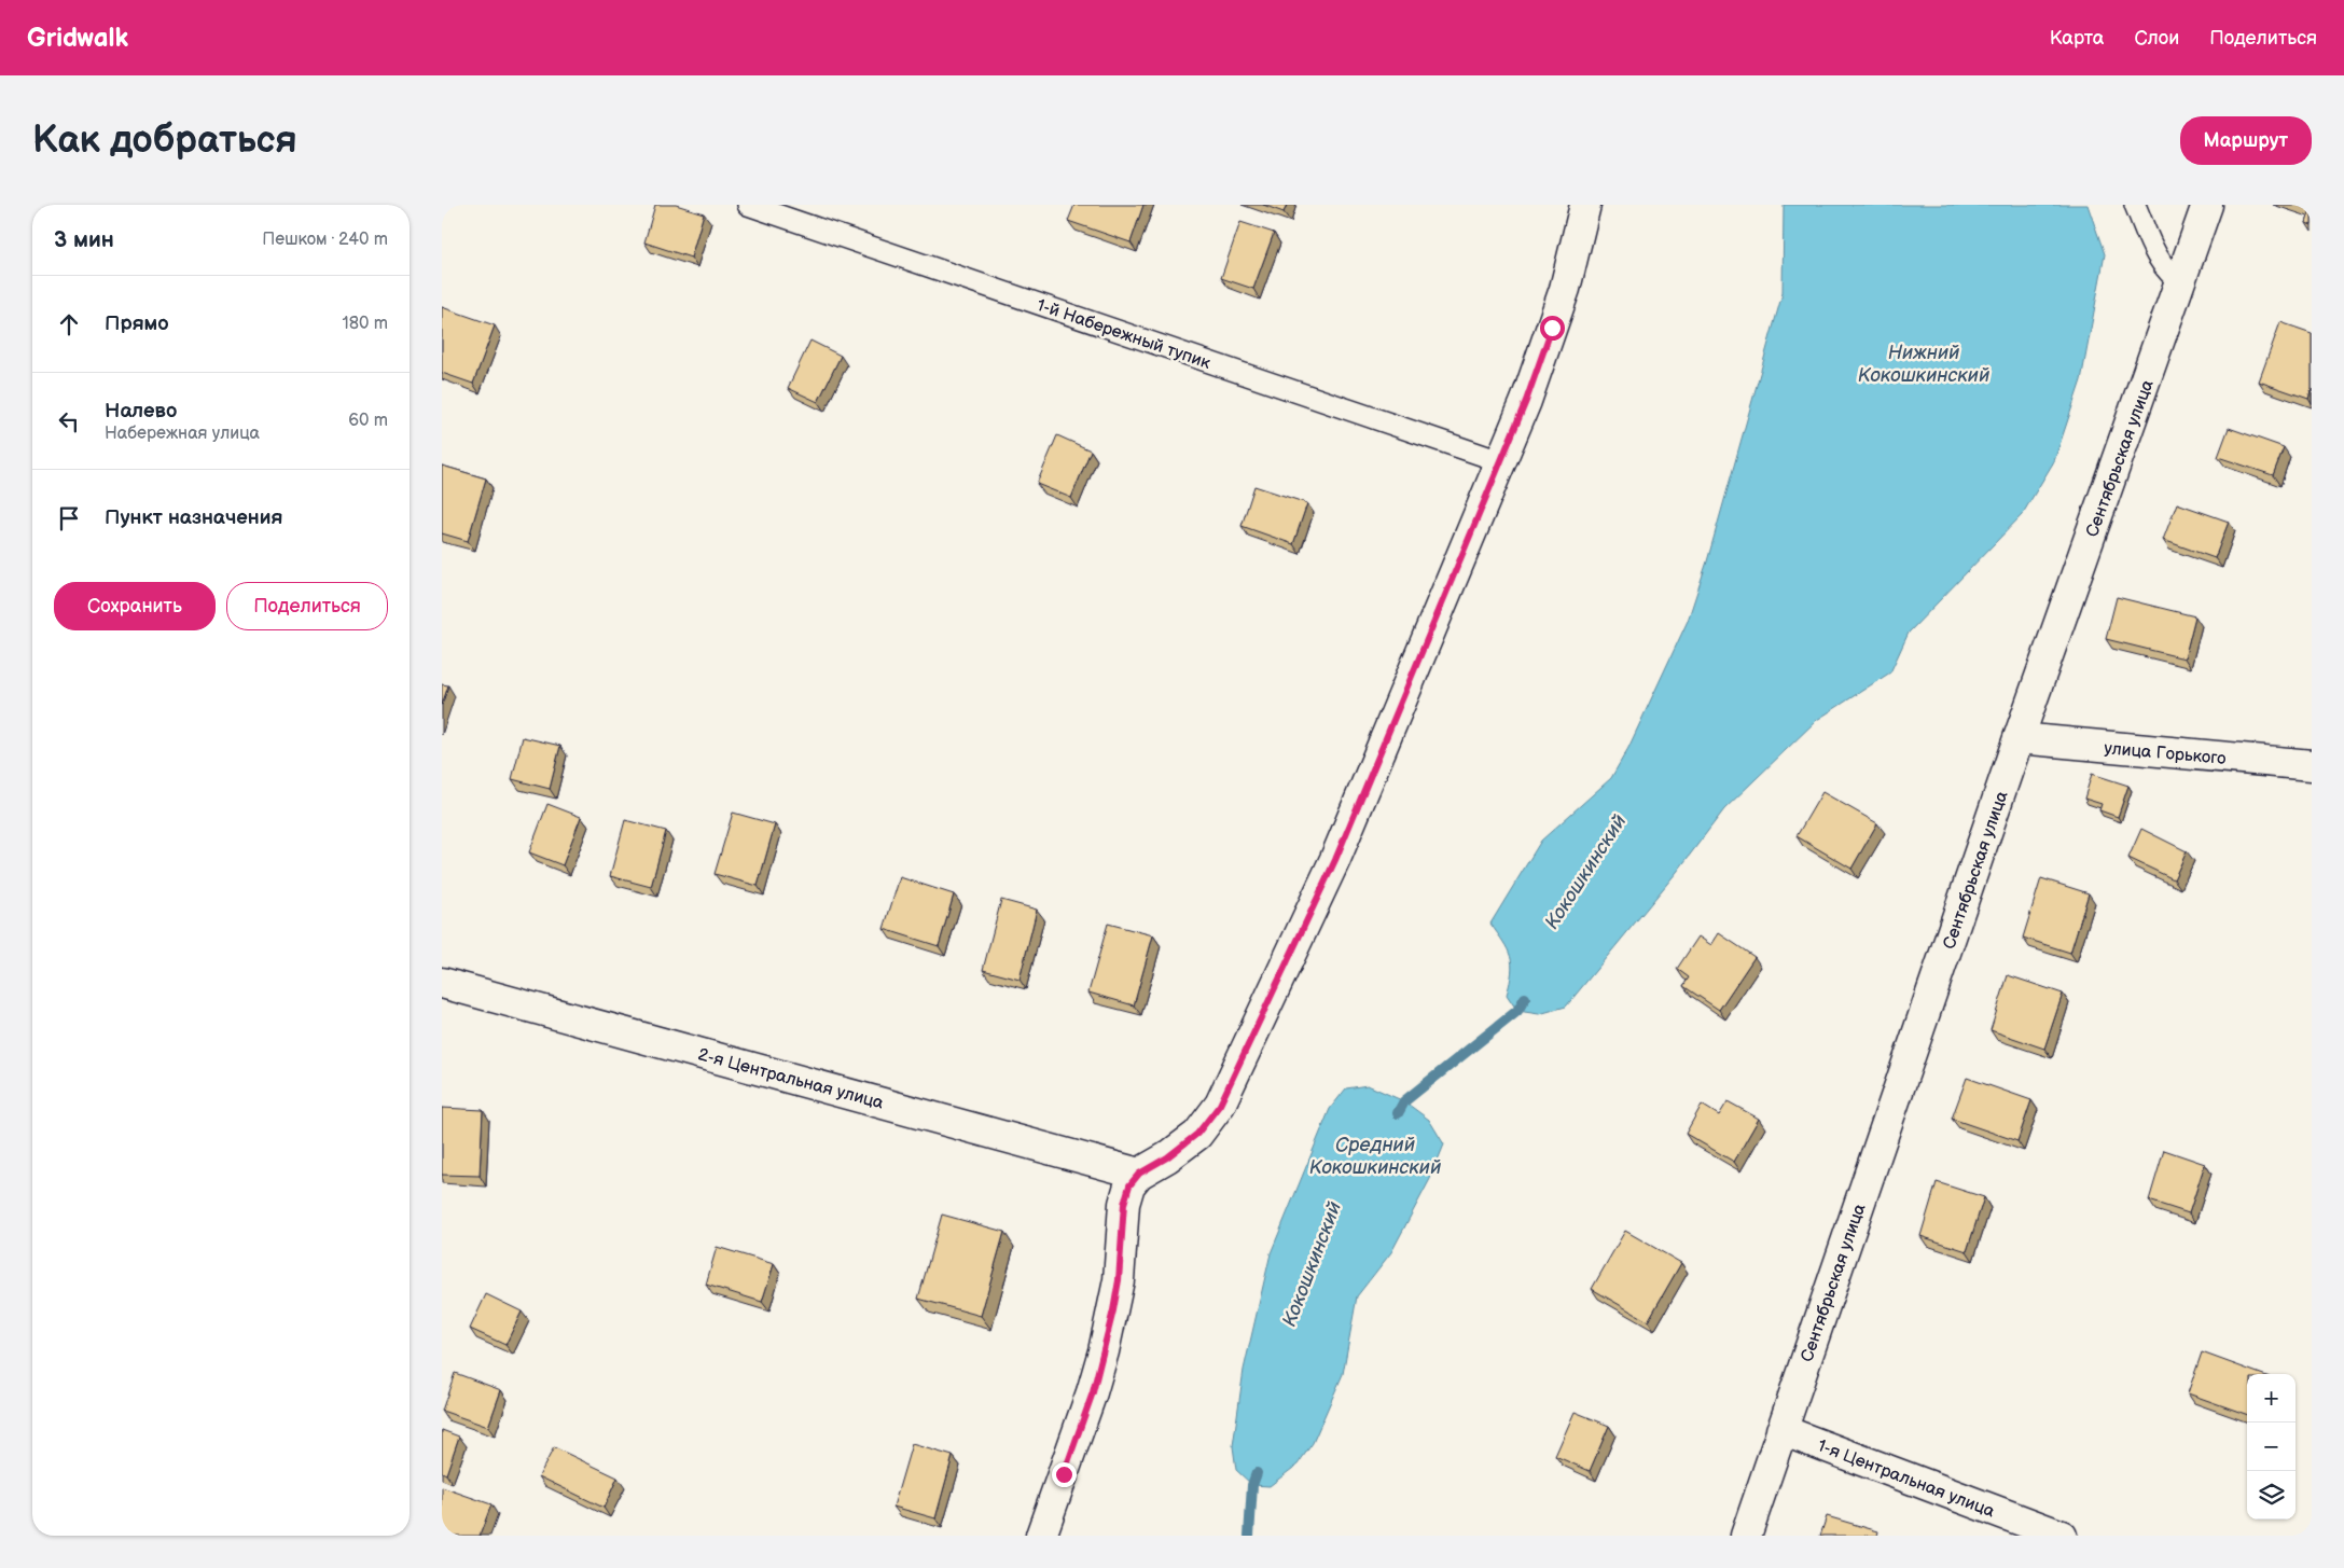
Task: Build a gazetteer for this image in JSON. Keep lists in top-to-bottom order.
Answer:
{
  "streets": {
    "street": [
      "Сентябрьская улица",
      "улица Горького",
      "2-я Центральная улица",
      "1-я Центральная улица"
    ],
    "lane": ["1-й Набережный тупик"]
  },
  "crossings": [
    ["Сентябрьская улица", "улица Горького"],
    ["Сентябрьская улица", "1-я Центральная улица"]
  ],
  "water": ["Нижний Кокошкинский", "Кокошкинский", "Средний Кокошкинский"],
  "page": {
    "header": "Gridwalk",
    "nav": ["Карта", "Слои", "Поделиться"],
    "buttons": [
      "Маршрут",
      ["Сохранить", "Поделиться"]
    ],
    "title": "Как добраться",
    "heading": ["3 мин", "Пешком · 240 m"],
    "list": [
      ["Прямо", "180 m"],
      ["Налево", "Набережная улица", "60 m"],
      "Пункт назначения"
    ],
    "map_buttons": ["+", "−"]
  }
}
